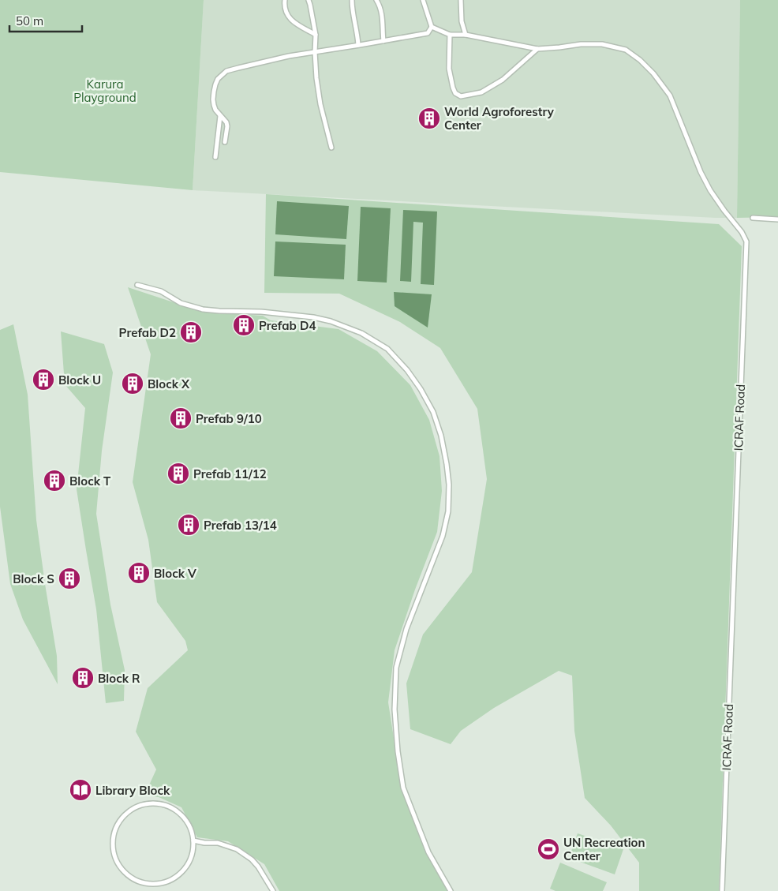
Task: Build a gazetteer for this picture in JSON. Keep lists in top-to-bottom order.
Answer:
{
  "streets": {
    "lane": ["ICRAF Road"]
  },
  "parks": ["Karura Playground"],
  "places": {
    "building": [
      "World Agroforestry Center",
      "Prefab D4",
      "Prefab D2",
      "Block U",
      "Block X",
      "Prefab 9/10",
      "Prefab 11/12",
      "Block T",
      "Prefab 13/14",
      "Block V",
      "Block S",
      "Block R"
    ],
    "library": ["Library Block"],
    "sports": ["UN Recreation Center"]
  },
  "scale_bar": "50 m"
}
